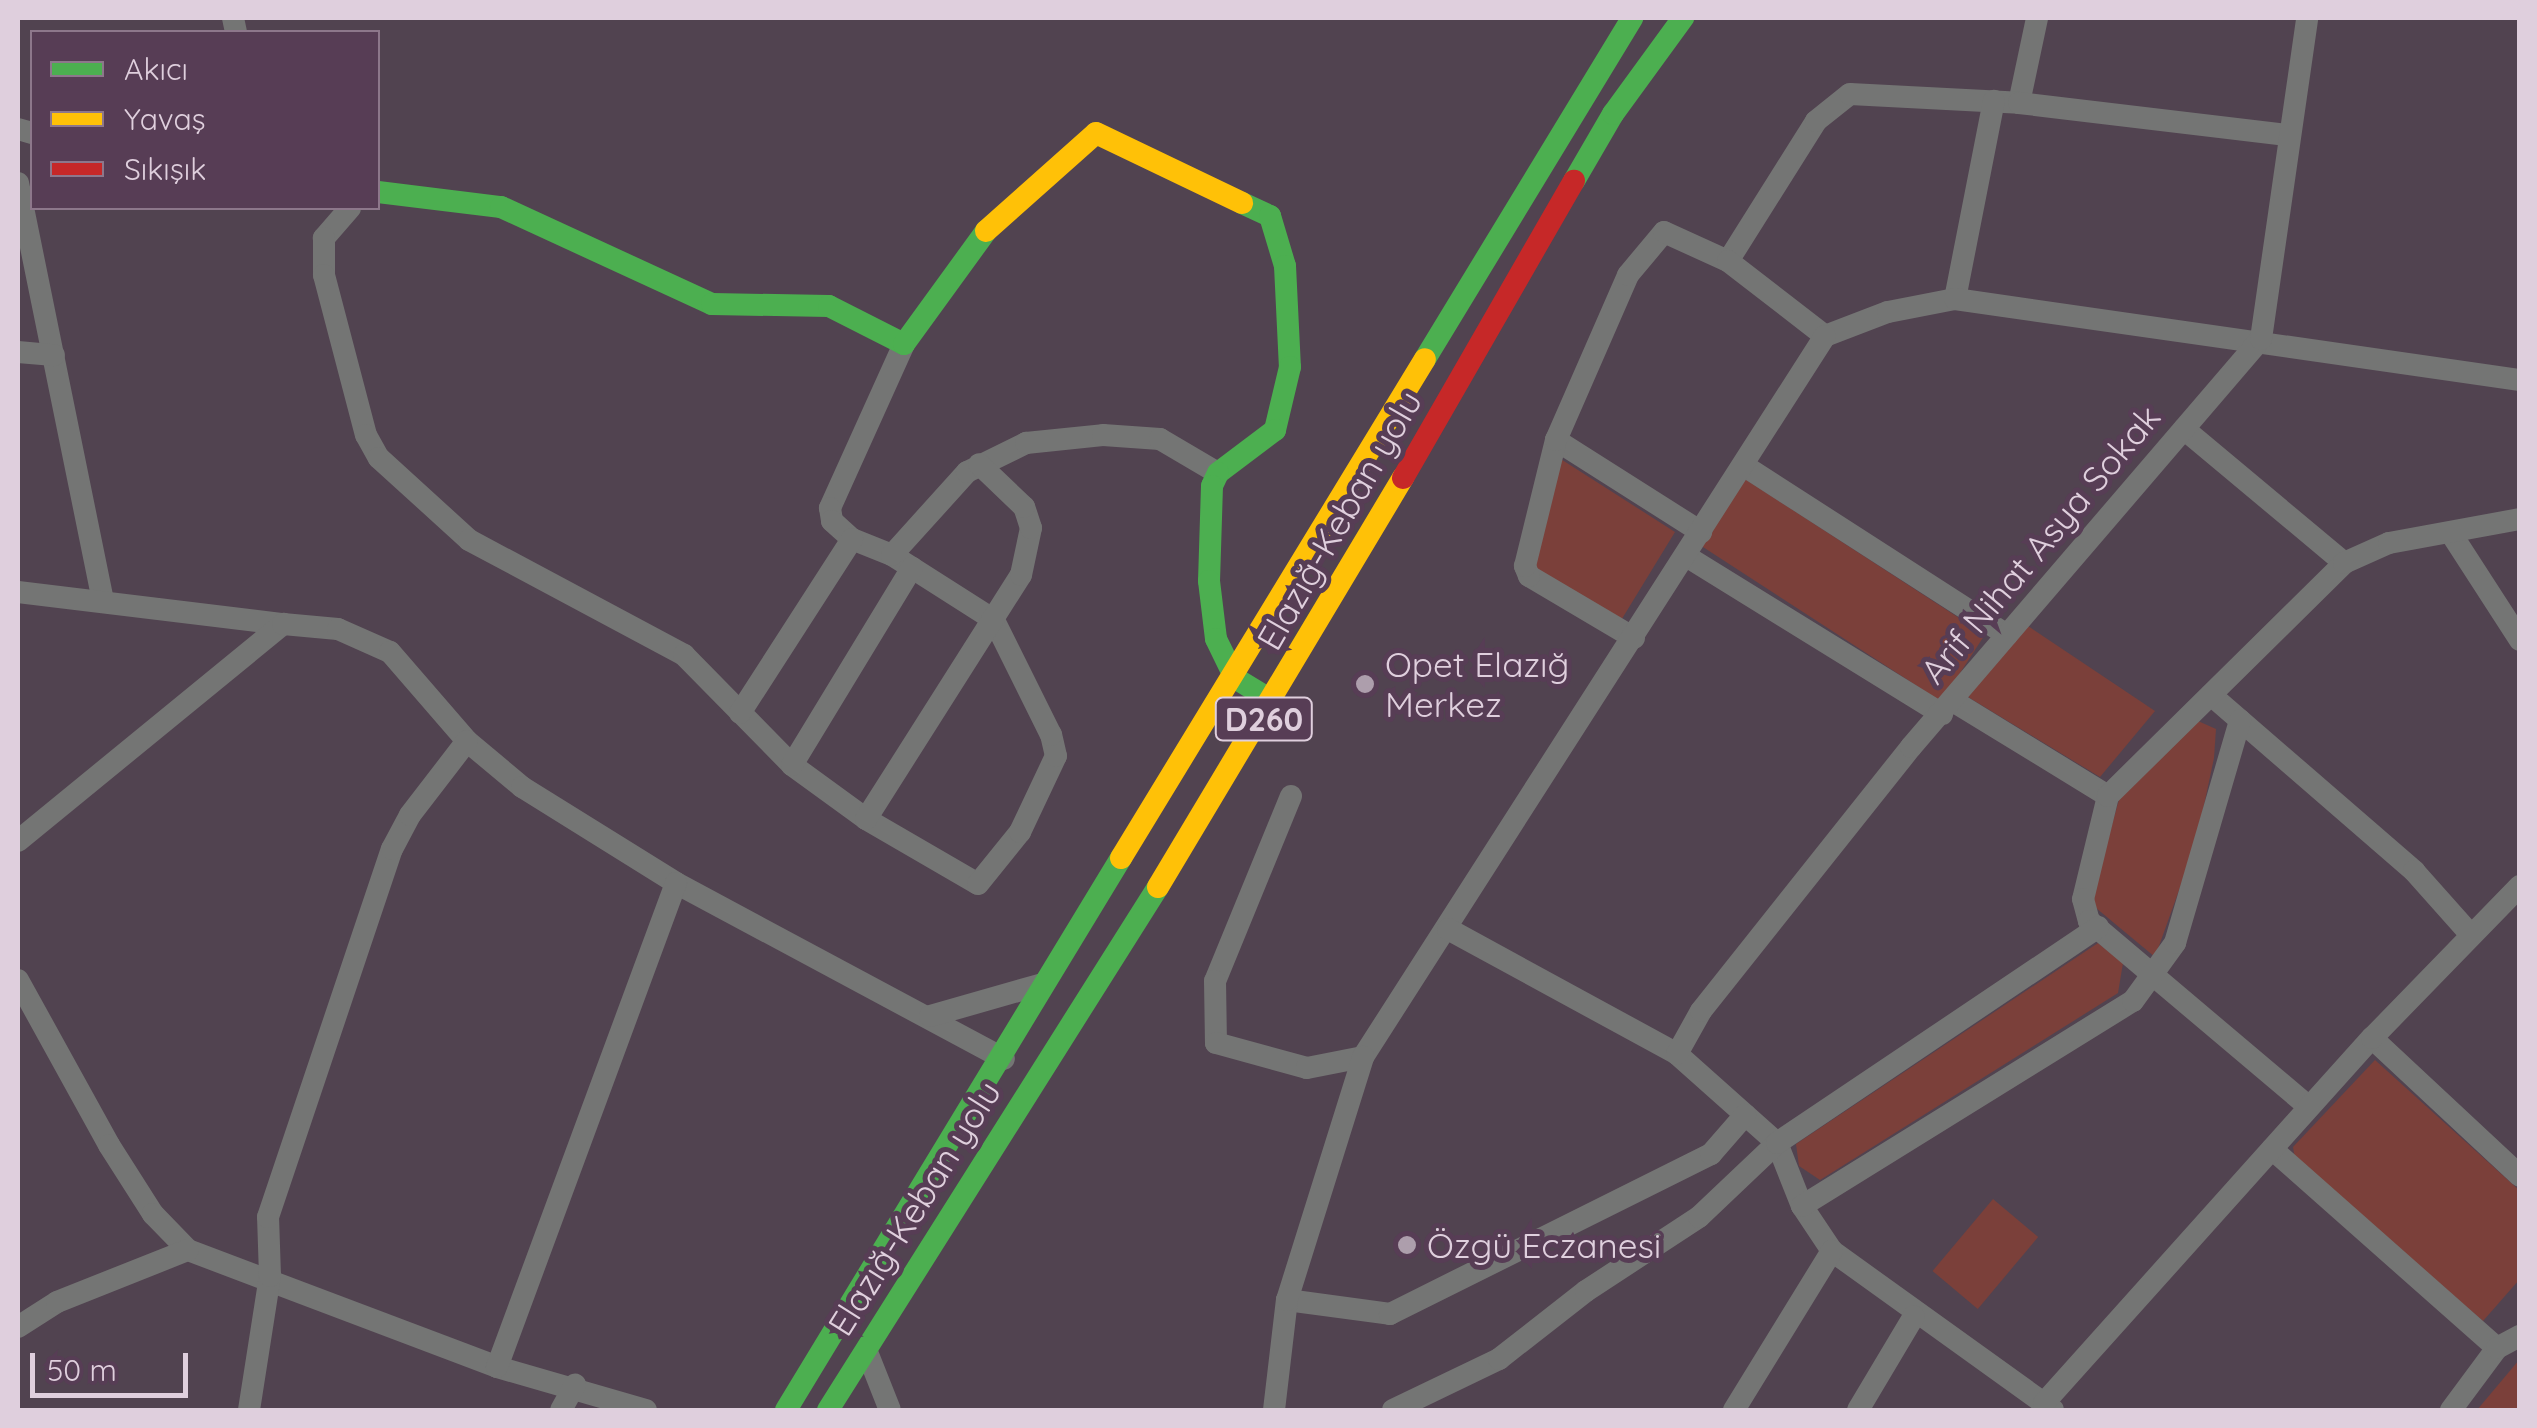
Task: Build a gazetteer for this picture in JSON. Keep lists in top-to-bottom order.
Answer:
{
  "streets": {
    "main road": ["Elazığ-Keban yolu", "D260"],
    "street": ["Arif Nihat Asya Sokak"]
  },
  "places": ["Opet Elazığ Merkez", "Özgü Eczanesi"],
  "legend": ["Akıcı", "Yavaş", "Sıkışık"],
  "scale_bar": "50 m"
}
